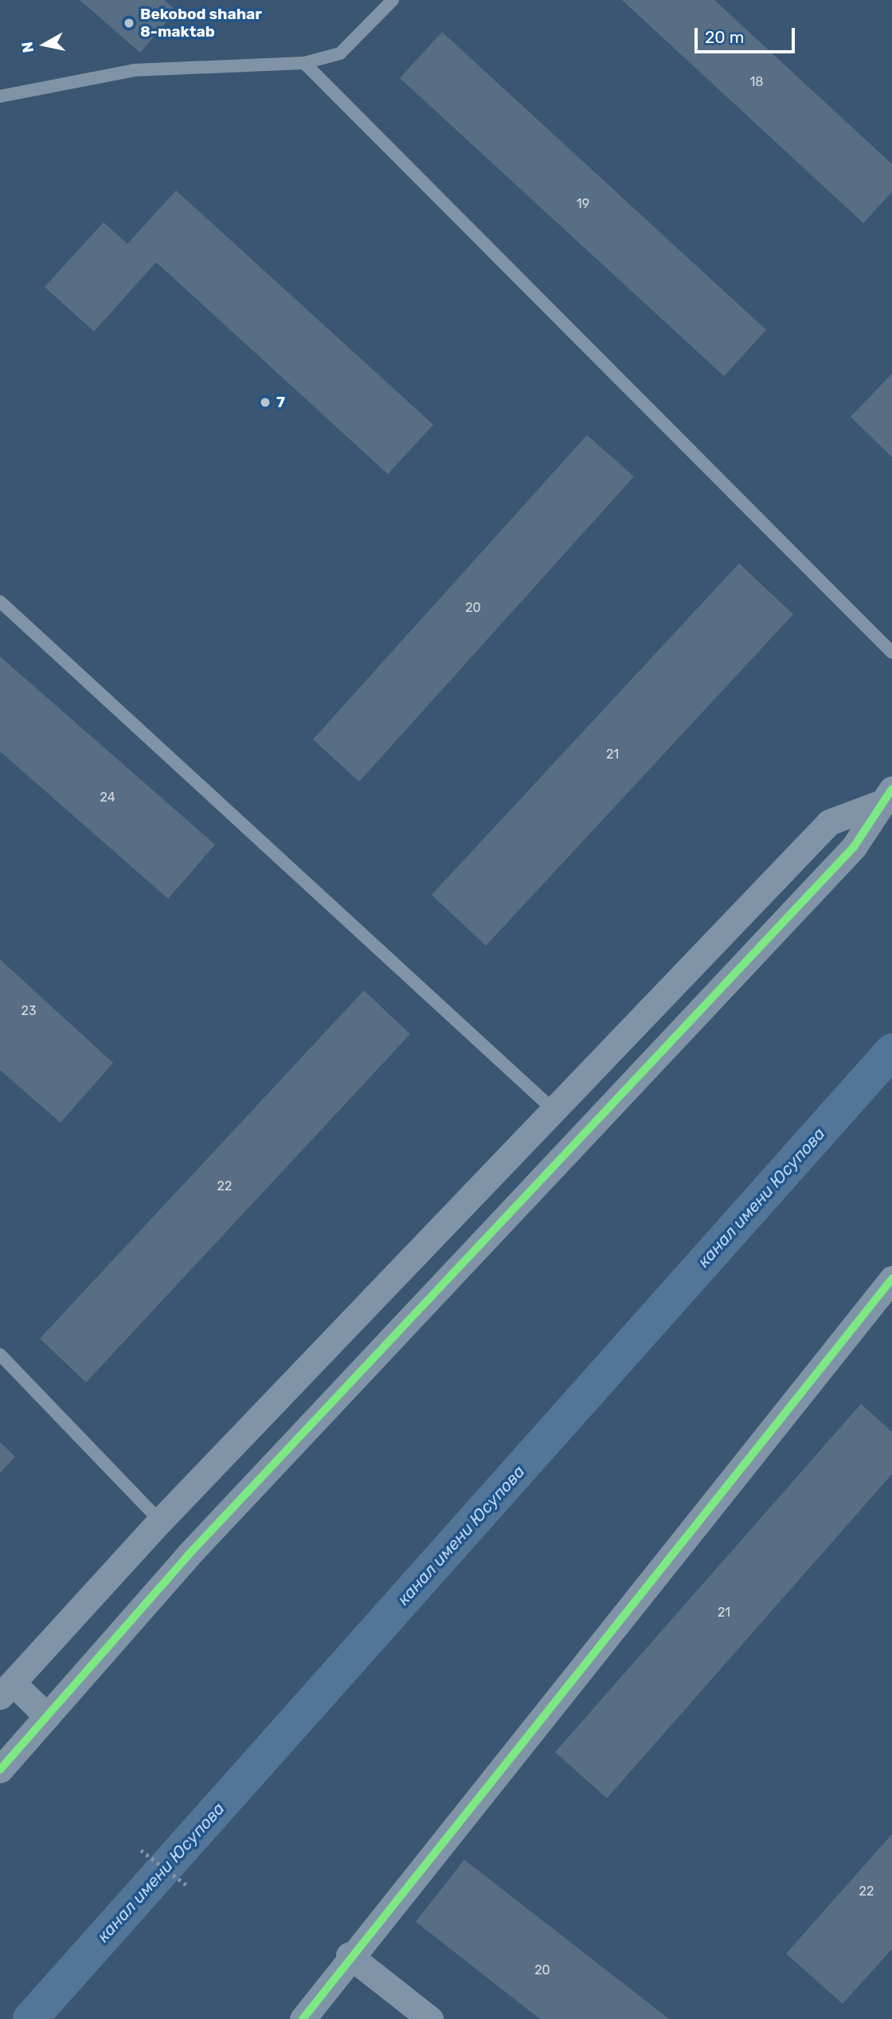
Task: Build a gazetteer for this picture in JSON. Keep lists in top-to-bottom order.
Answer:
{
  "water": ["канал имени Юсупова"],
  "places": ["Bekobod shahar 8-maktab", "7"],
  "house_numbers": [
    "18",
    "19",
    "20",
    "21",
    "24",
    "23",
    "22",
    "21",
    "22",
    "20"
  ],
  "scale_bar": "20 m",
  "north": "left"
}
